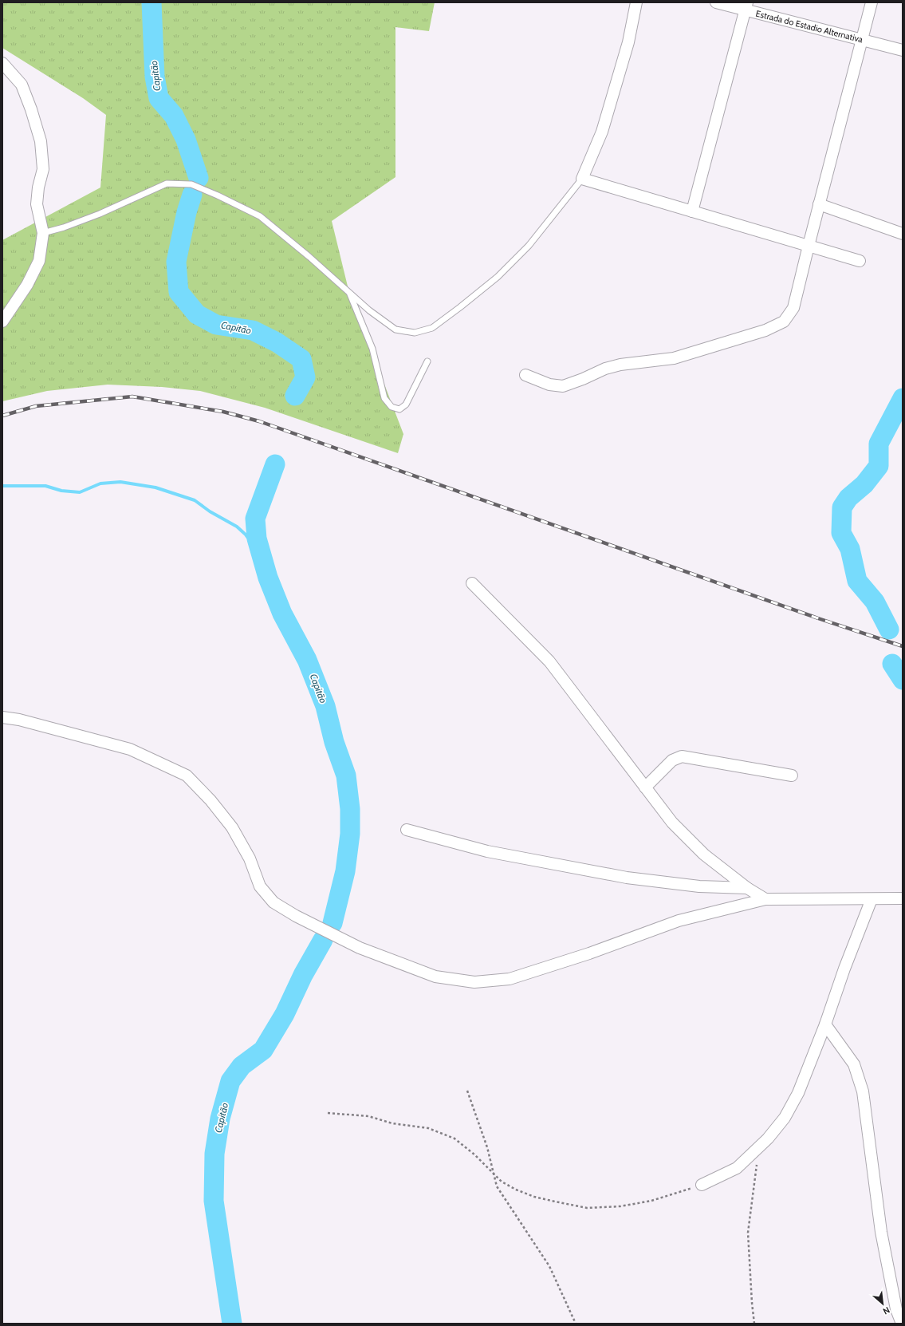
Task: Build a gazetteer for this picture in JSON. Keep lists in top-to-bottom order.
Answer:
{
  "streets": {
    "street": ["Estrada do Estadio Alternativa"]
  },
  "water": ["Capitão"],
  "north": "bottom right"
}
